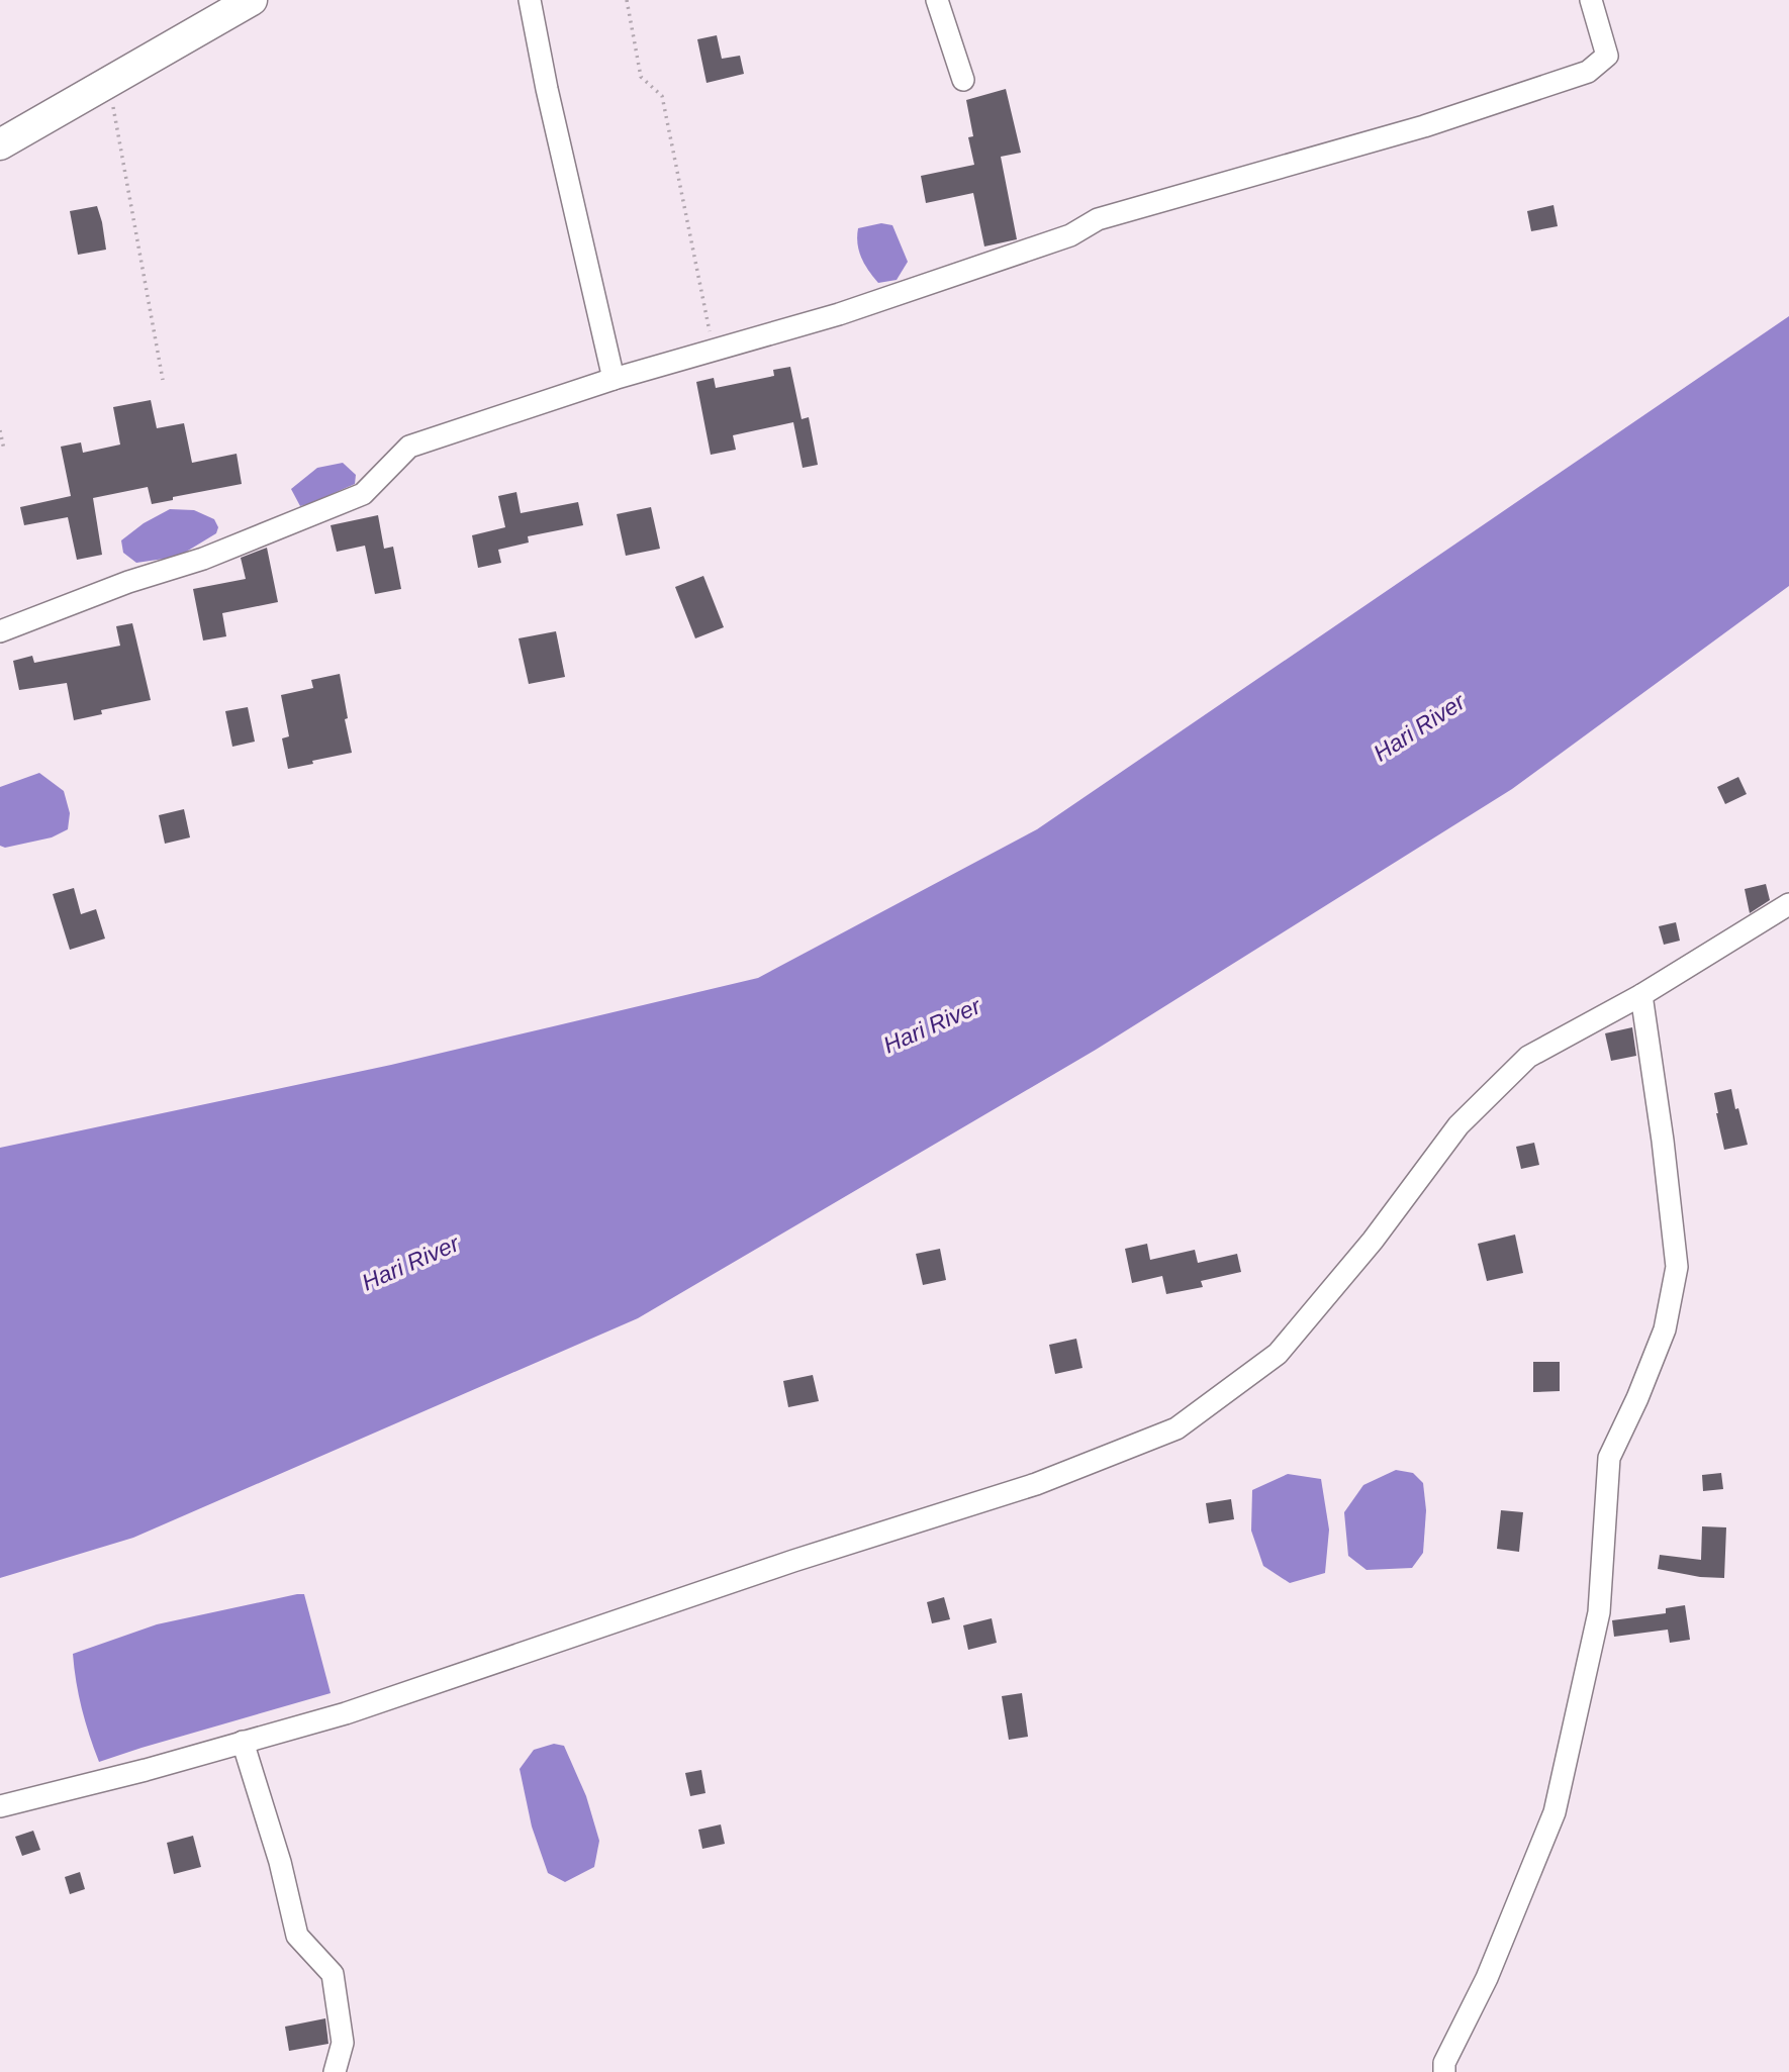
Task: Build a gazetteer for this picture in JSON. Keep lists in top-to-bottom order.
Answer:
{
  "water": ["Hari River"]
}
